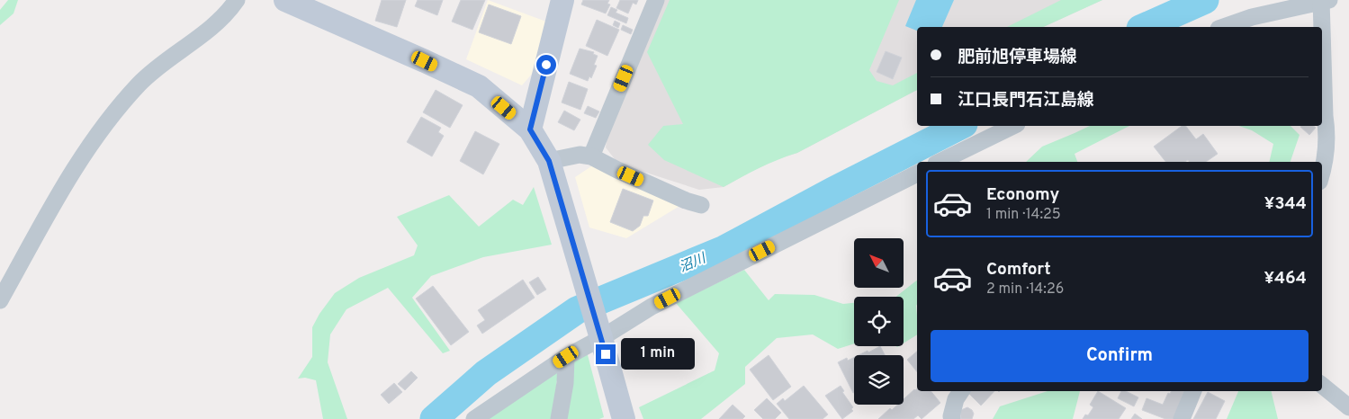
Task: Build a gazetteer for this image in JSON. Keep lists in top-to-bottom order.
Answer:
{
  "water": ["沼川"],
  "north": "top left",
  "page": {
    "banner": ["肥前旭停車場線", "江口長門石江島線"],
    "list": [
      {
        "name": "Economy",
        "note": "1 min · 14:25",
        "value": "¥344"
      },
      {
        "name": "Comfort",
        "note": "2 min · 14:26",
        "value": "¥464"
      }
    ],
    "buttons": "Confirm",
    "bubble": "1 min"
  }
}
